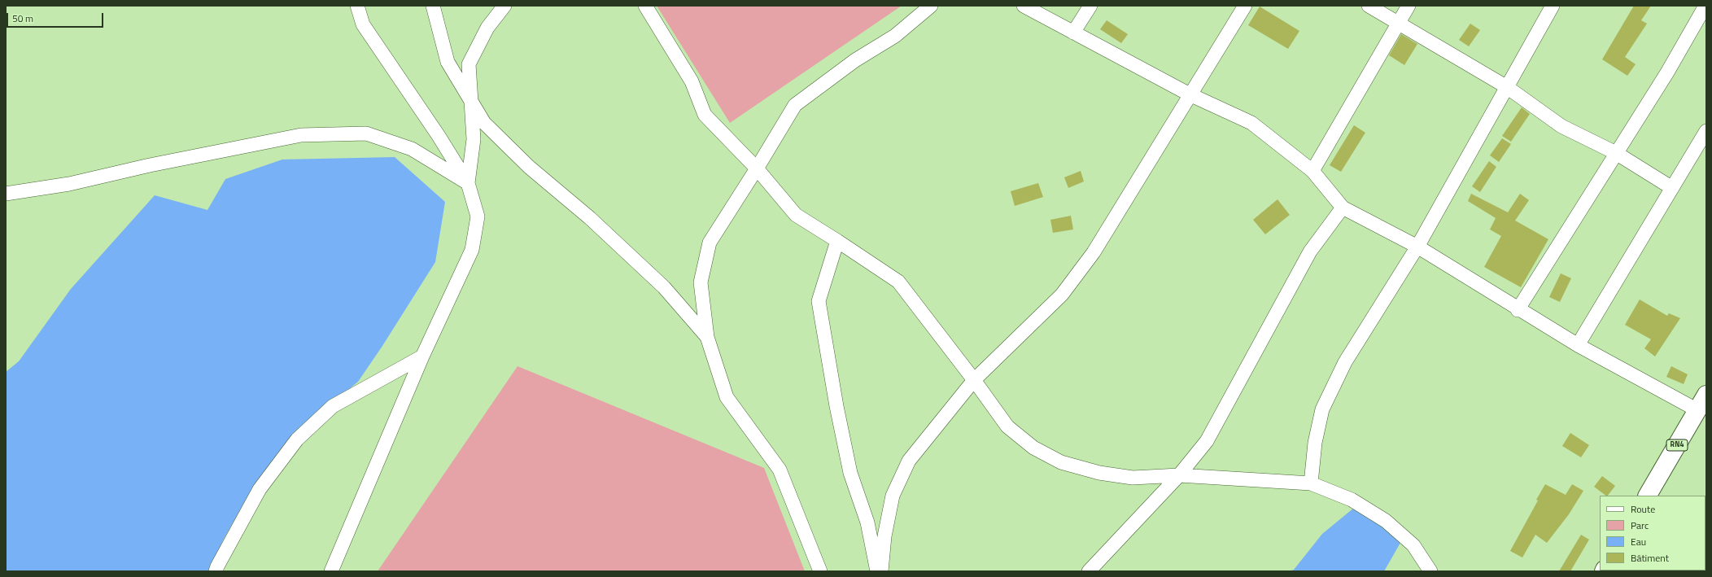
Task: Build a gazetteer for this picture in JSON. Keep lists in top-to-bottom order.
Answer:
{
  "streets": {
    "main road": ["RN4"]
  },
  "legend": [
    "Route",
    "Parc",
    "Eau",
    "Bâtiment"
  ],
  "scale_bar": "50 m"
}
